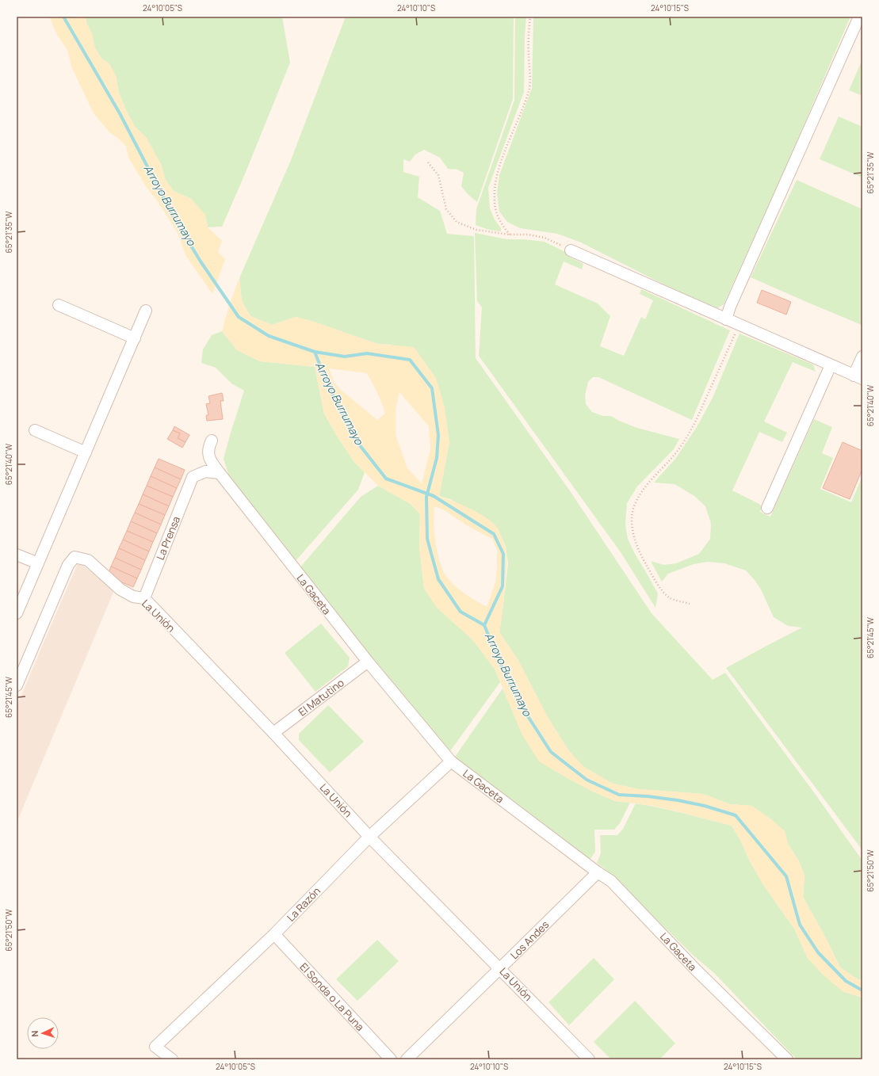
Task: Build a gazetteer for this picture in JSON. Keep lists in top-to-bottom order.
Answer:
{
  "streets": {
    "street": [
      "La Prensa",
      "La Gaceta",
      "La Unión",
      "El Matutino",
      "La Razón",
      "Los Andes",
      "El Sonda o La Puna"
    ]
  },
  "crossings": [
    ["La Prensa", "La Gaceta"],
    ["La Prensa", "La Unión"],
    ["La Gaceta", "El Matutino"],
    ["La Gaceta", "La Razón"],
    ["La Gaceta", "Los Andes"],
    ["La Unión", "El Matutino"],
    ["La Unión", "La Razón"],
    ["La Unión", "Los Andes"],
    ["La Razón", "El Sonda o La Puna"]
  ],
  "water": ["Arroyo Burrumayo"],
  "north": "left",
  "coordinates": [
    "24°10'05\"S",
    "24°10'10\"S",
    "24°10'15\"S",
    "65°21'35\"W",
    "65°21'40\"W",
    "65°21'45\"W",
    "65°21'50\"W"
  ]
}
